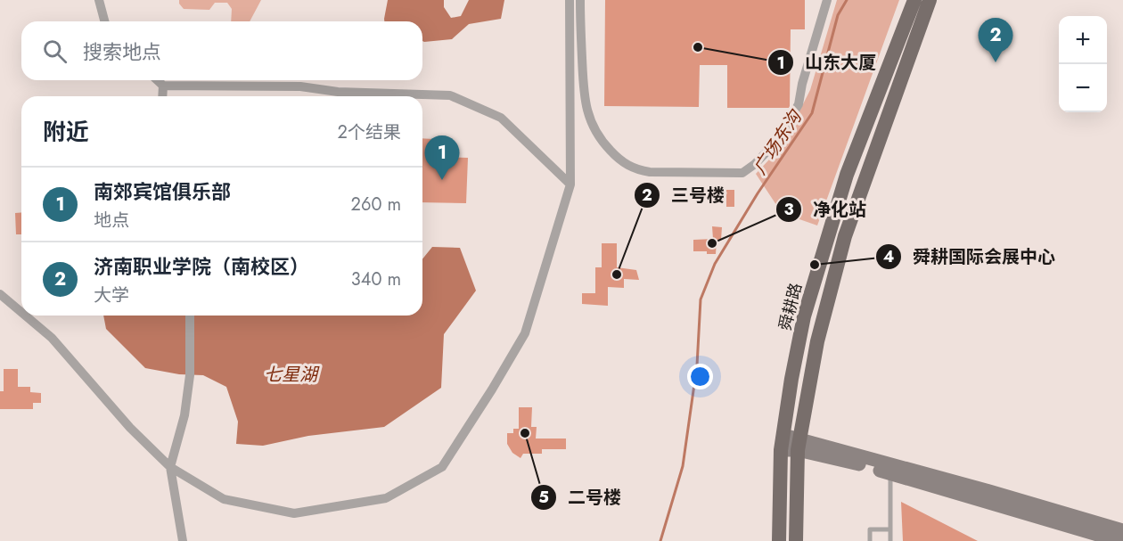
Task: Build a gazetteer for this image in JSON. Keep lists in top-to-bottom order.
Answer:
{
  "streets": {
    "main road": ["舜耕路"]
  },
  "water": ["广场东沟", "七星湖"],
  "places": [
    "山东大厦",
    "净化站",
    "舜耕国际会展中心",
    "三号楼",
    "二号楼"
  ],
  "page": {
    "map_buttons": ["+", "−"],
    "pins": ["2", "1"],
    "search": "搜索地点",
    "heading": ["附近", "2个结果"],
    "list": [
      {
        "mark": "1",
        "name": "南郊宾馆俱乐部",
        "note": "地点",
        "value": "260 m"
      },
      {
        "mark": "2",
        "name": "济南职业学院（南校区）",
        "note": "大学",
        "value": "340 m"
      }
    ]
  }
}
